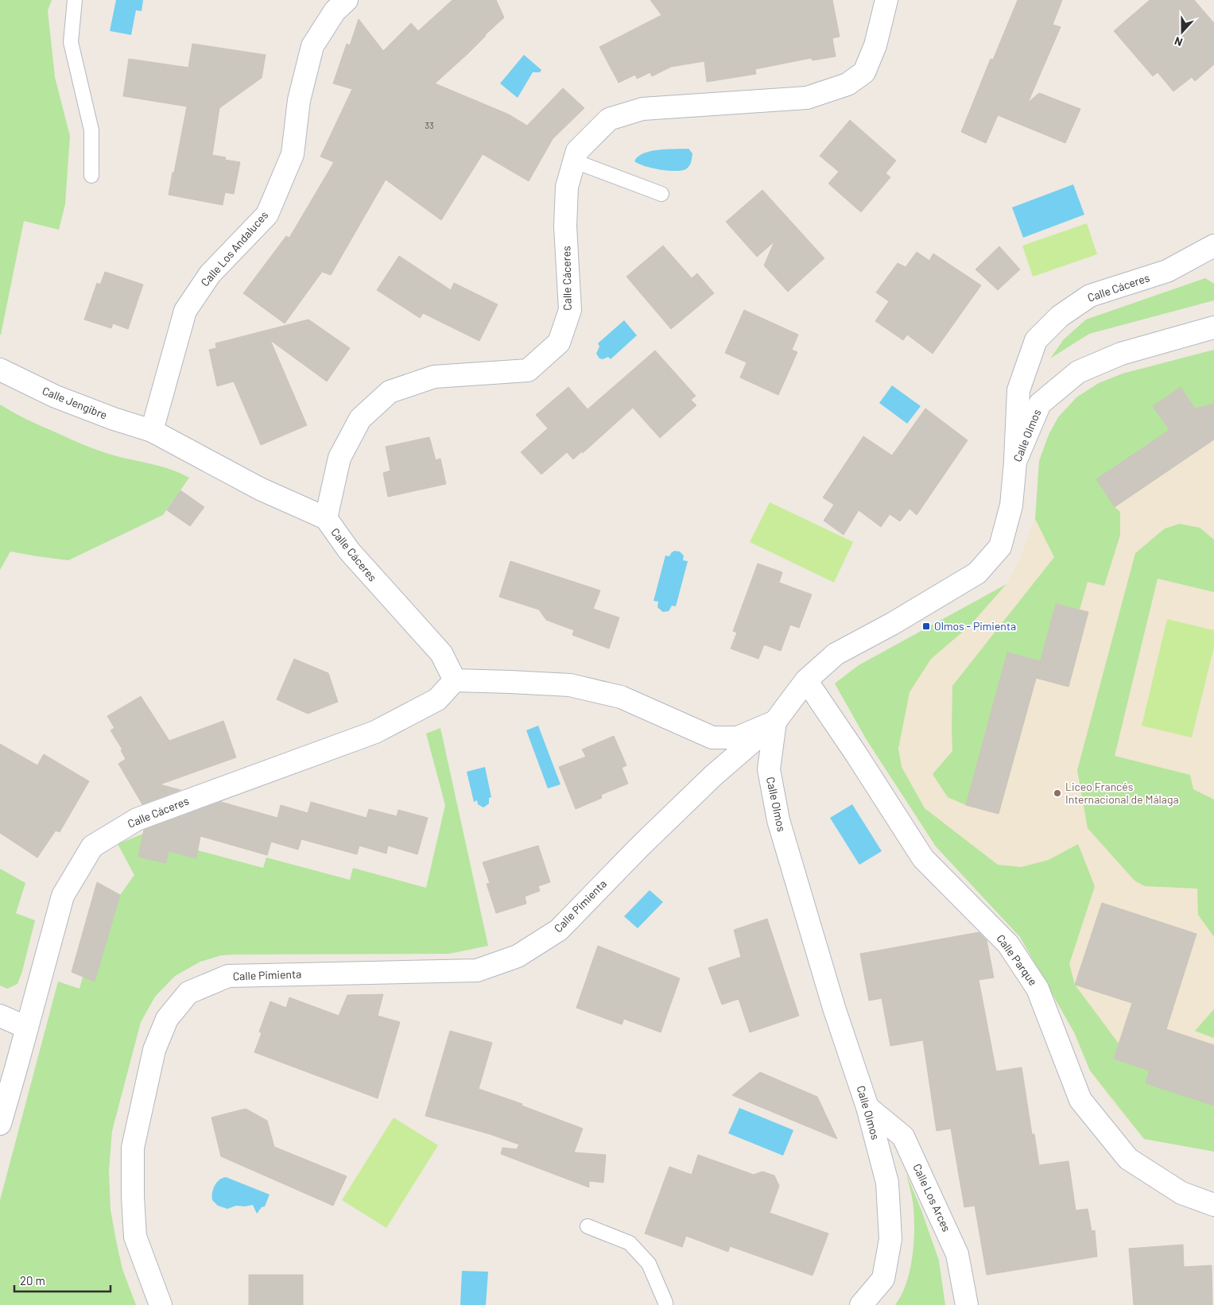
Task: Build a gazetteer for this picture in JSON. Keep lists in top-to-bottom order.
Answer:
{
  "streets": {
    "street": [
      "Calle Los Andaluces",
      "Calle Cáceres",
      "Calle Jengibre",
      "Calle Olmos",
      "Calle Pimienta",
      "Calle Parque",
      "Calle Los Arces"
    ]
  },
  "crossings": [
    ["Calle Los Andaluces", "Calle Jengibre"],
    ["Calle Cáceres", "Calle Olmos"],
    ["Calle Olmos", "Calle Pimienta"],
    ["Calle Olmos", "Calle Parque"],
    ["Calle Olmos", "Calle Los Arces"]
  ],
  "places": {
    "transit": ["Olmos - Pimienta"],
    "other": ["Liceo Francés Internacional de Málaga"]
  },
  "house_numbers": ["33"],
  "scale_bar": "20 m",
  "north": "bottom"
}
